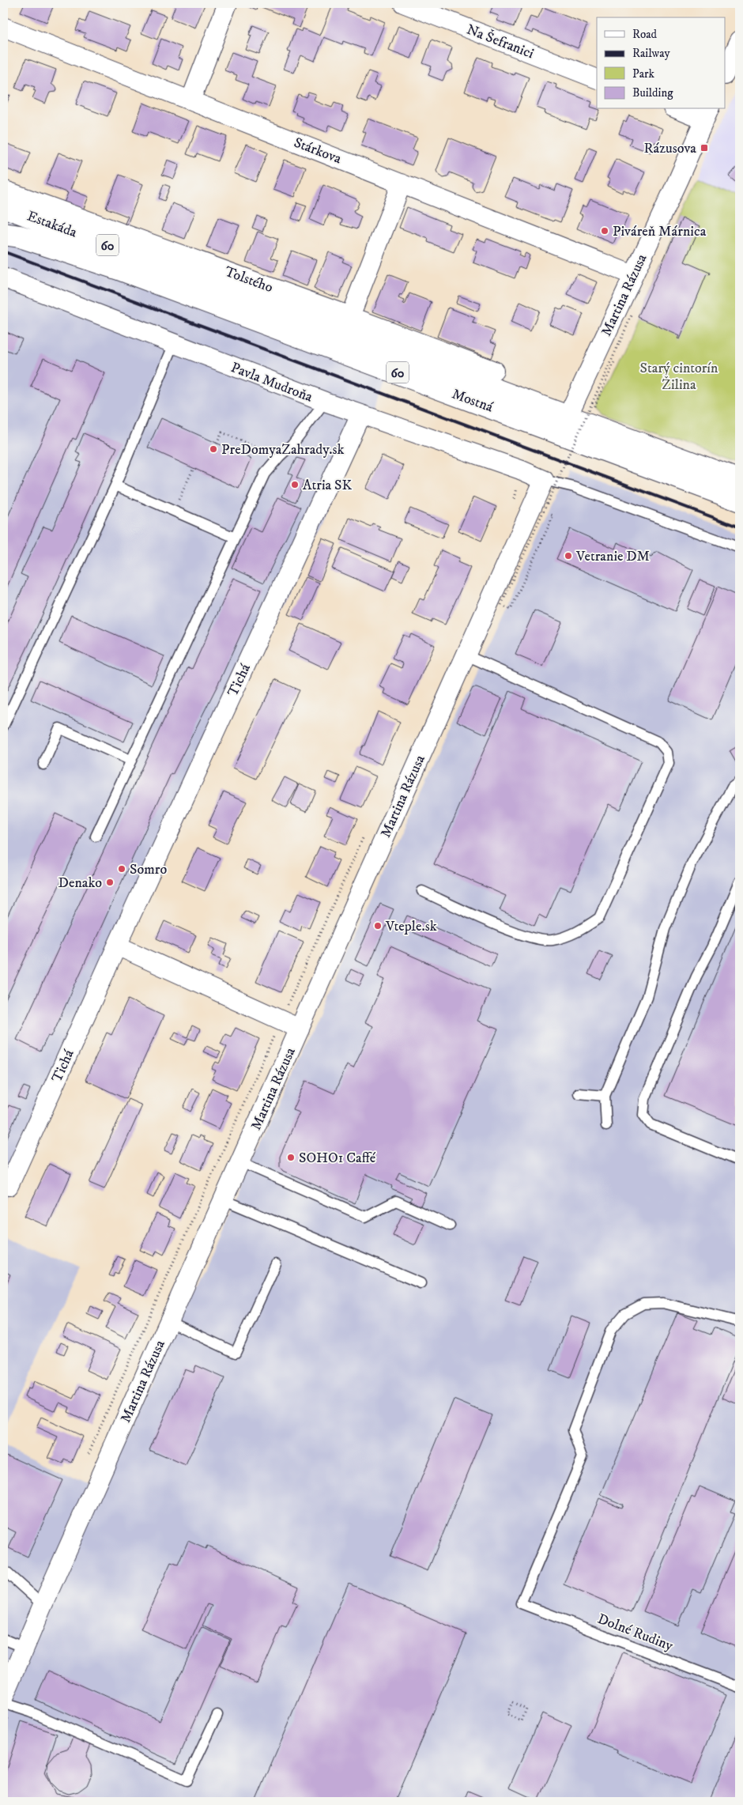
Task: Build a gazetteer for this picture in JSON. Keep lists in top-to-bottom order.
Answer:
{
  "streets": {
    "main road": ["Estakáda", "60", "Mostná"],
    "street": [
      "Na Šefranici",
      "Stárkova",
      "Tolstého",
      "Martina Rázusa",
      "Pavla Mudroňa",
      "Tichá"
    ],
    "lane": ["Dolné Rudiny"]
  },
  "crossings": [
    ["Stárkova", "Martina Rázusa"],
    ["Estakáda", "Mostná"],
    ["Martina Rázusa", "Pavla Mudroňa"],
    ["Martina Rázusa", "Mostná"],
    ["Pavla Mudroňa", "Tichá"]
  ],
  "parks": ["Starý cintorín Žilina"],
  "places": {
    "transit": ["Rázusova"],
    "other": [
      "Piváreň Márnica",
      "PreDomyaZahrady.sk",
      "Atria SK",
      "Vetranie DM",
      "Somro",
      "Denako",
      "Vteple.sk",
      "SOHO1 Caffé"
    ]
  },
  "legend": [
    "Road",
    "Railway",
    "Park",
    "Building"
  ]
}
